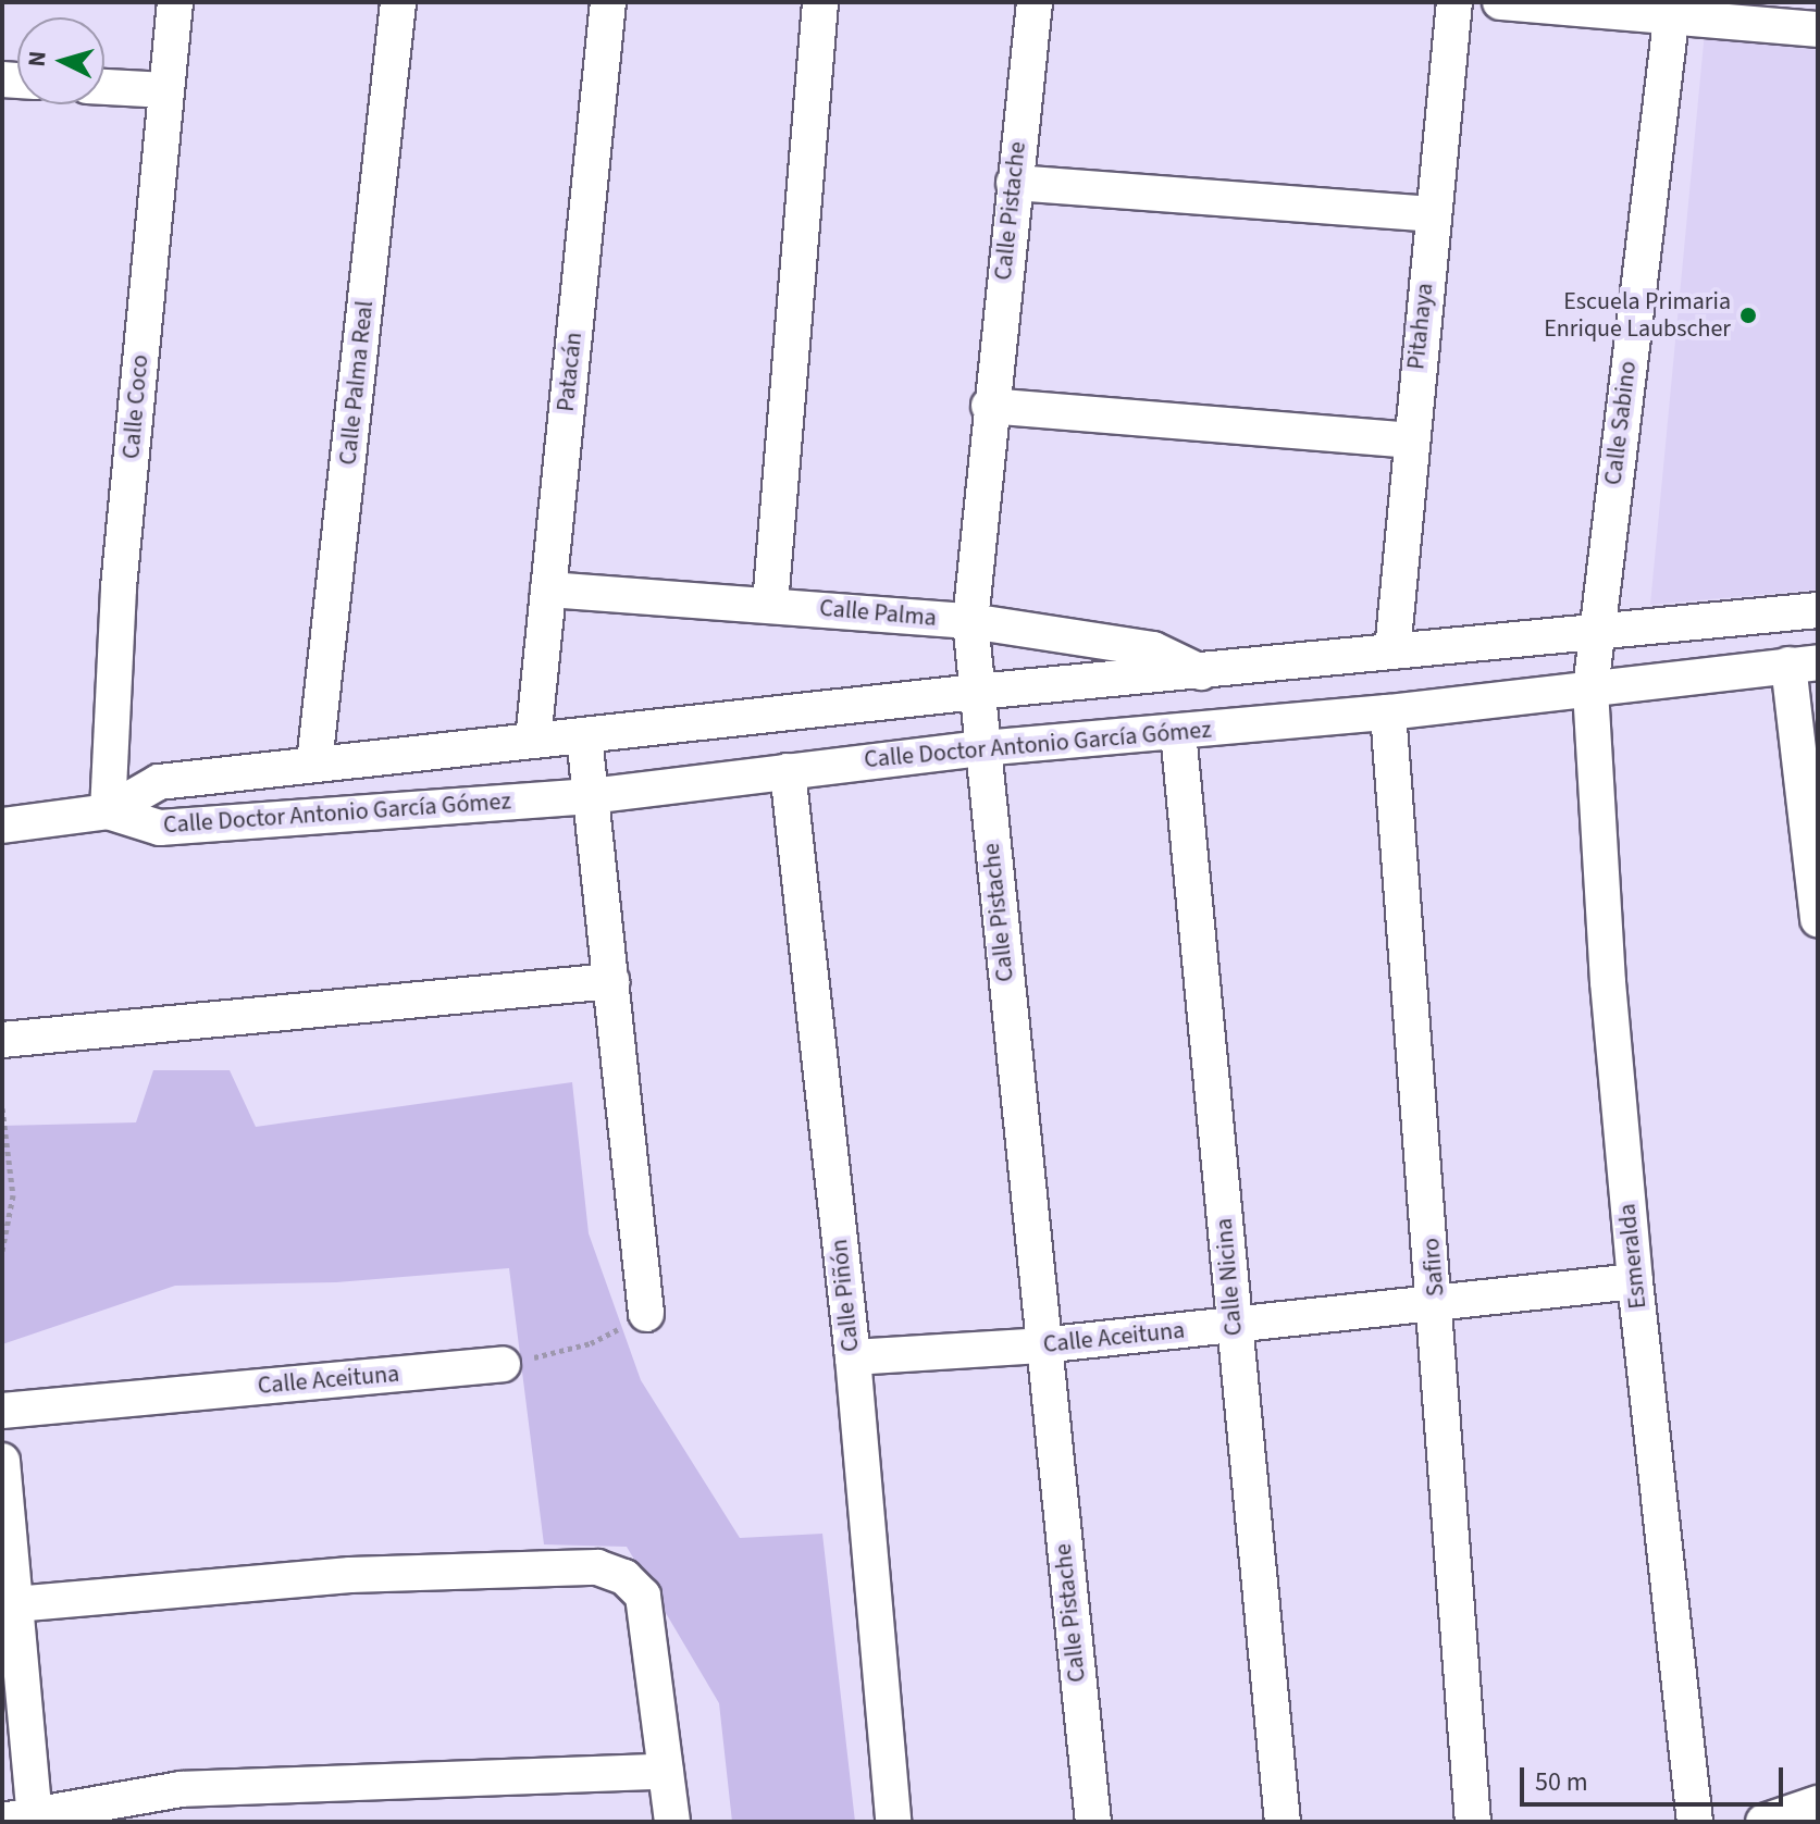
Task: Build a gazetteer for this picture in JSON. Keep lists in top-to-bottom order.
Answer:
{
  "streets": {
    "street": [
      "Calle Pistache",
      "Pitahaya",
      "Patacán",
      "Calle Palma Real",
      "Calle Coco",
      "Calle Sabino",
      "Calle Palma",
      "Calle Doctor Antonio García Gómez",
      "Esmeralda",
      "Safiro",
      "Calle Nicina",
      "Calle Piñón",
      "Calle Aceituna"
    ]
  },
  "crossings": [
    ["Calle Pistache", "Calle Palma"],
    ["Calle Pistache", "Calle Doctor Antonio García Gómez"],
    ["Calle Pistache", "Calle Aceituna"],
    ["Pitahaya", "Calle Doctor Antonio García Gómez"],
    ["Patacán", "Calle Palma"],
    ["Patacán", "Calle Doctor Antonio García Gómez"],
    ["Calle Palma Real", "Calle Doctor Antonio García Gómez"],
    ["Calle Coco", "Calle Doctor Antonio García Gómez"],
    ["Calle Sabino", "Calle Doctor Antonio García Gómez"],
    ["Calle Sabino", "Esmeralda"],
    ["Calle Palma", "Calle Doctor Antonio García Gómez"],
    ["Calle Doctor Antonio García Gómez", "Esmeralda"],
    ["Calle Doctor Antonio García Gómez", "Safiro"],
    ["Calle Doctor Antonio García Gómez", "Calle Nicina"],
    ["Calle Doctor Antonio García Gómez", "Calle Piñón"],
    ["Esmeralda", "Calle Aceituna"],
    ["Safiro", "Calle Aceituna"],
    ["Calle Nicina", "Calle Aceituna"],
    ["Calle Piñón", "Calle Aceituna"]
  ],
  "places": ["Escuela Primaria Enrique Laubscher"],
  "scale_bar": "50 m",
  "north": "left"
}
